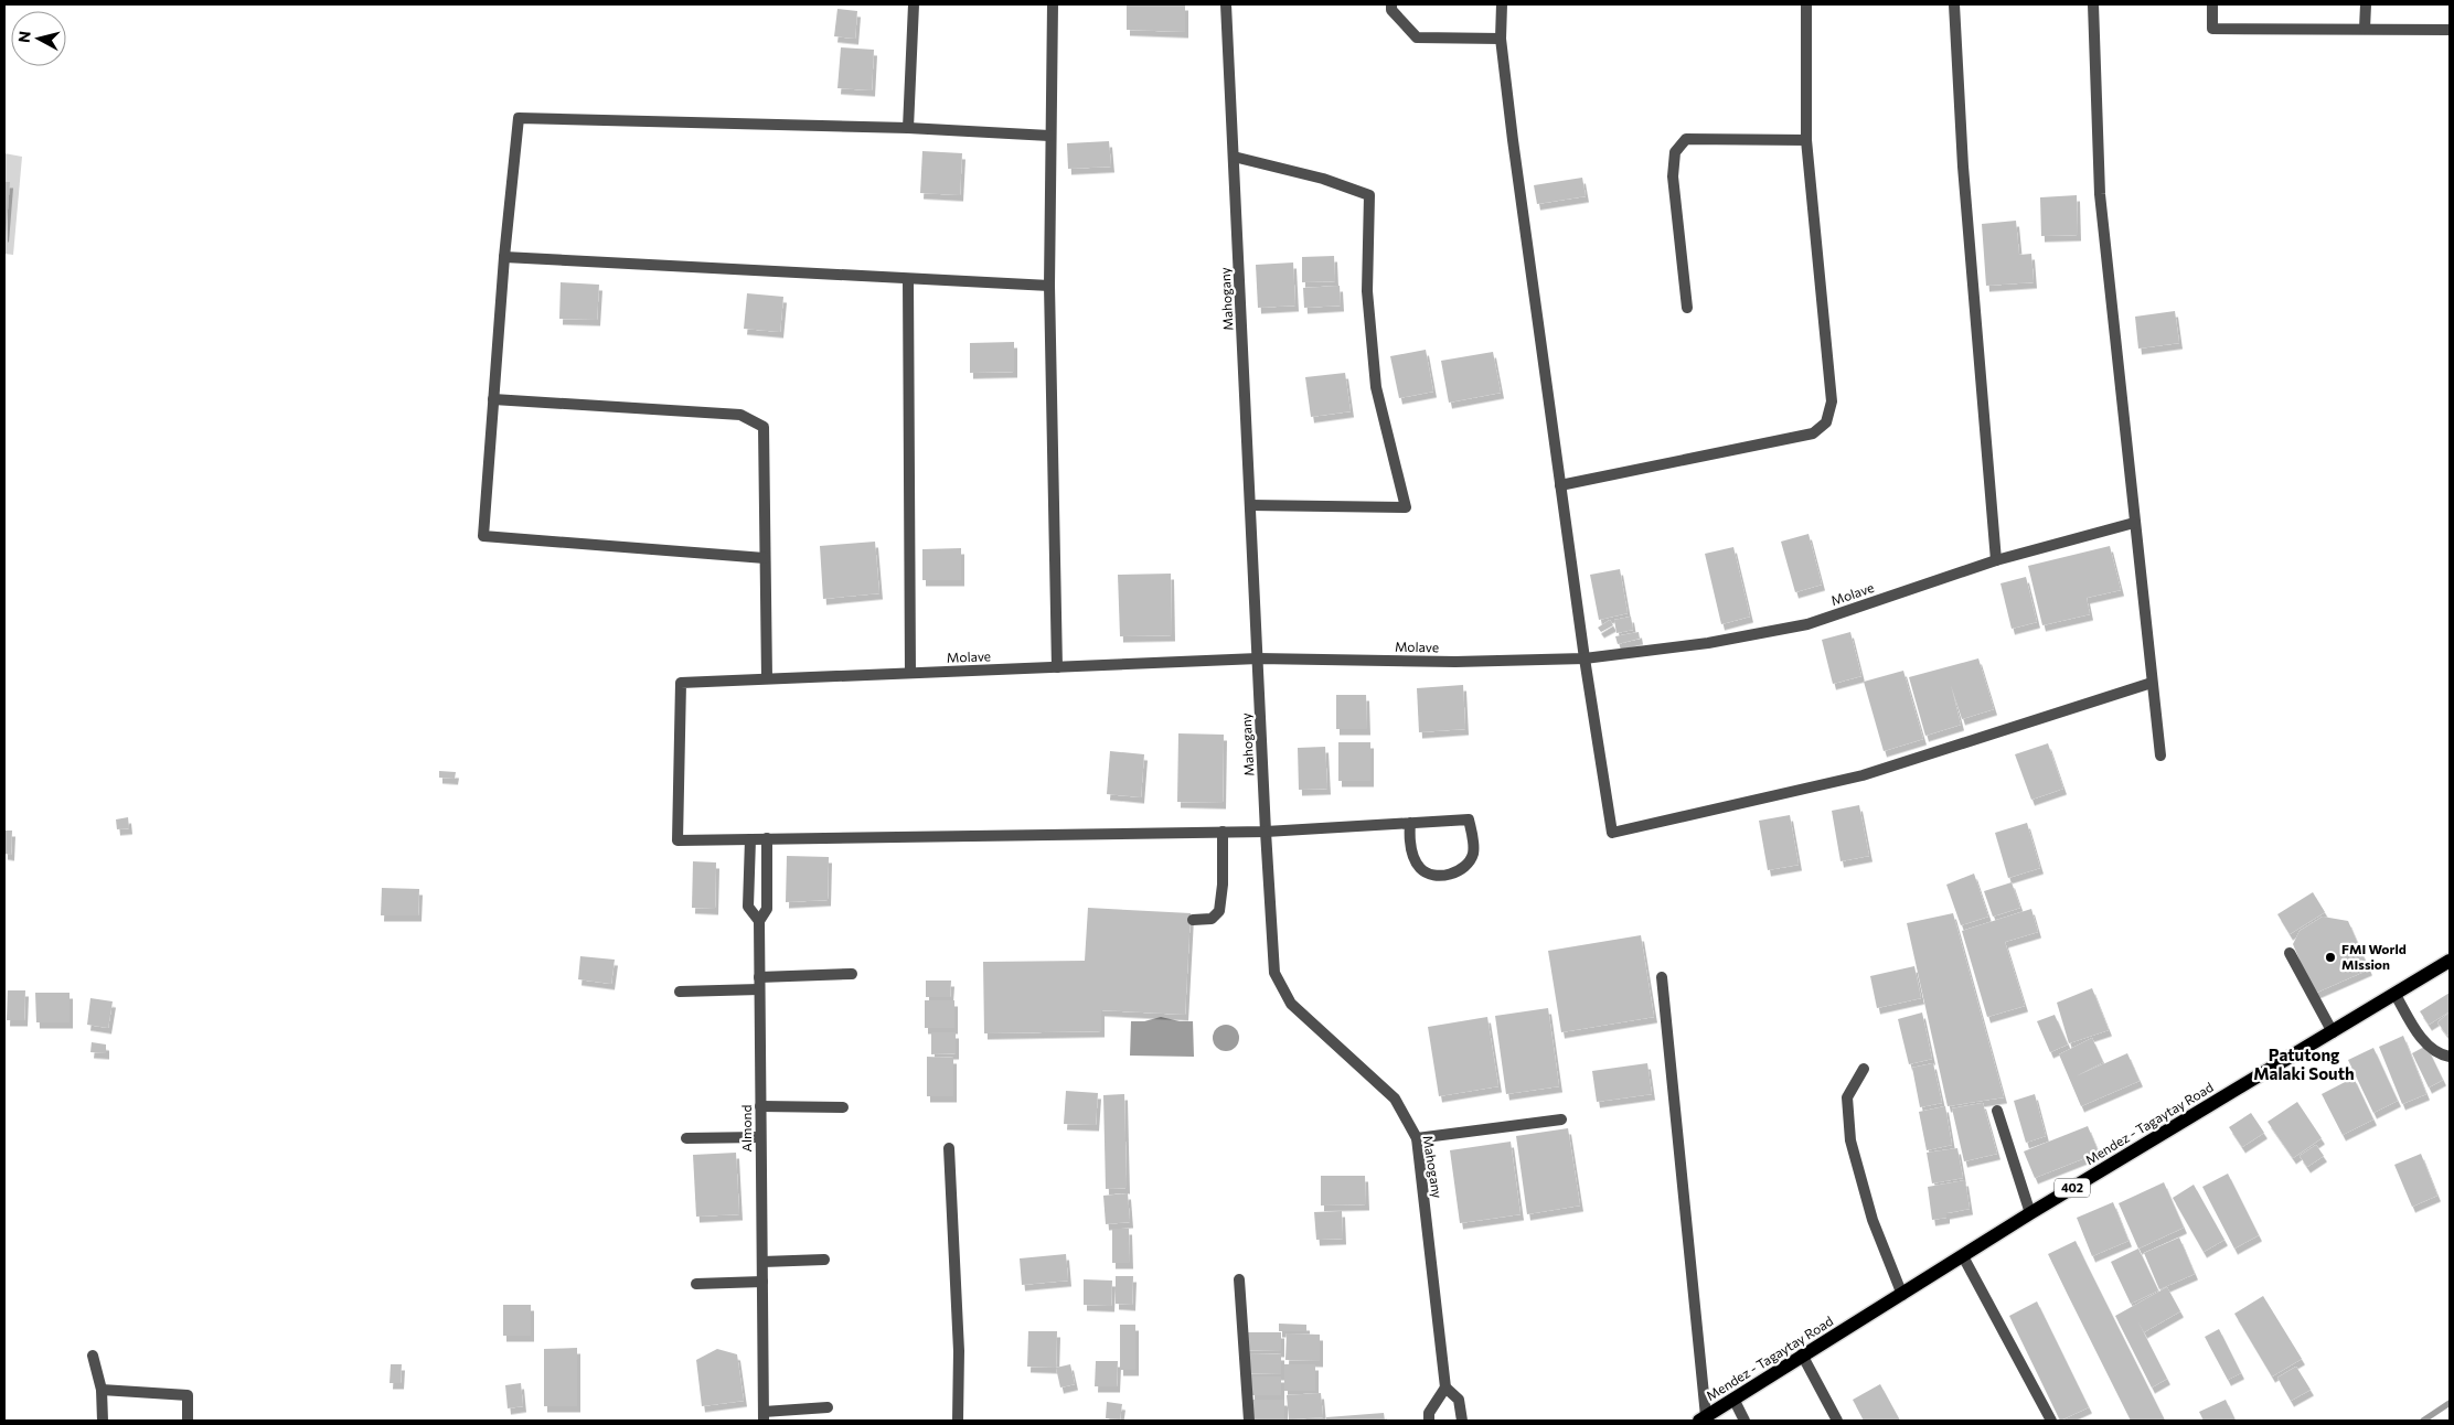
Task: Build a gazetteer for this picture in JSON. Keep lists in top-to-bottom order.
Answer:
{
  "streets": {
    "main road": ["Mendez - Tagaytay Road", "402"],
    "street": ["Mahogany", "Molave", "Almond"]
  },
  "crossings": [
    ["Mahogany", "Molave"],
    ["Molave", "Almond"]
  ],
  "districts": ["Patutong Malaki South"],
  "places": ["FMI World MIssion"],
  "north": "left"
}
